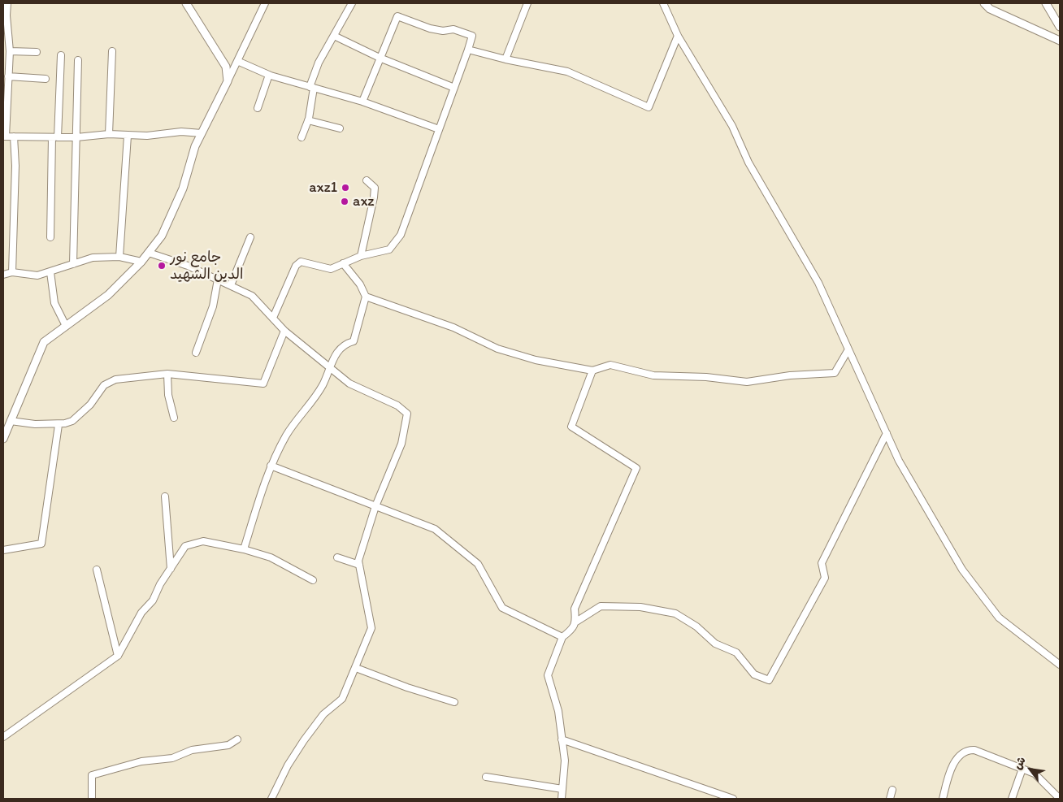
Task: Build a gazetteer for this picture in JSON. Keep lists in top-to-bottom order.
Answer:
{
  "places": ["axz1", "axz", "جامع نور الدين الشهيد"],
  "north": "top left"
}
